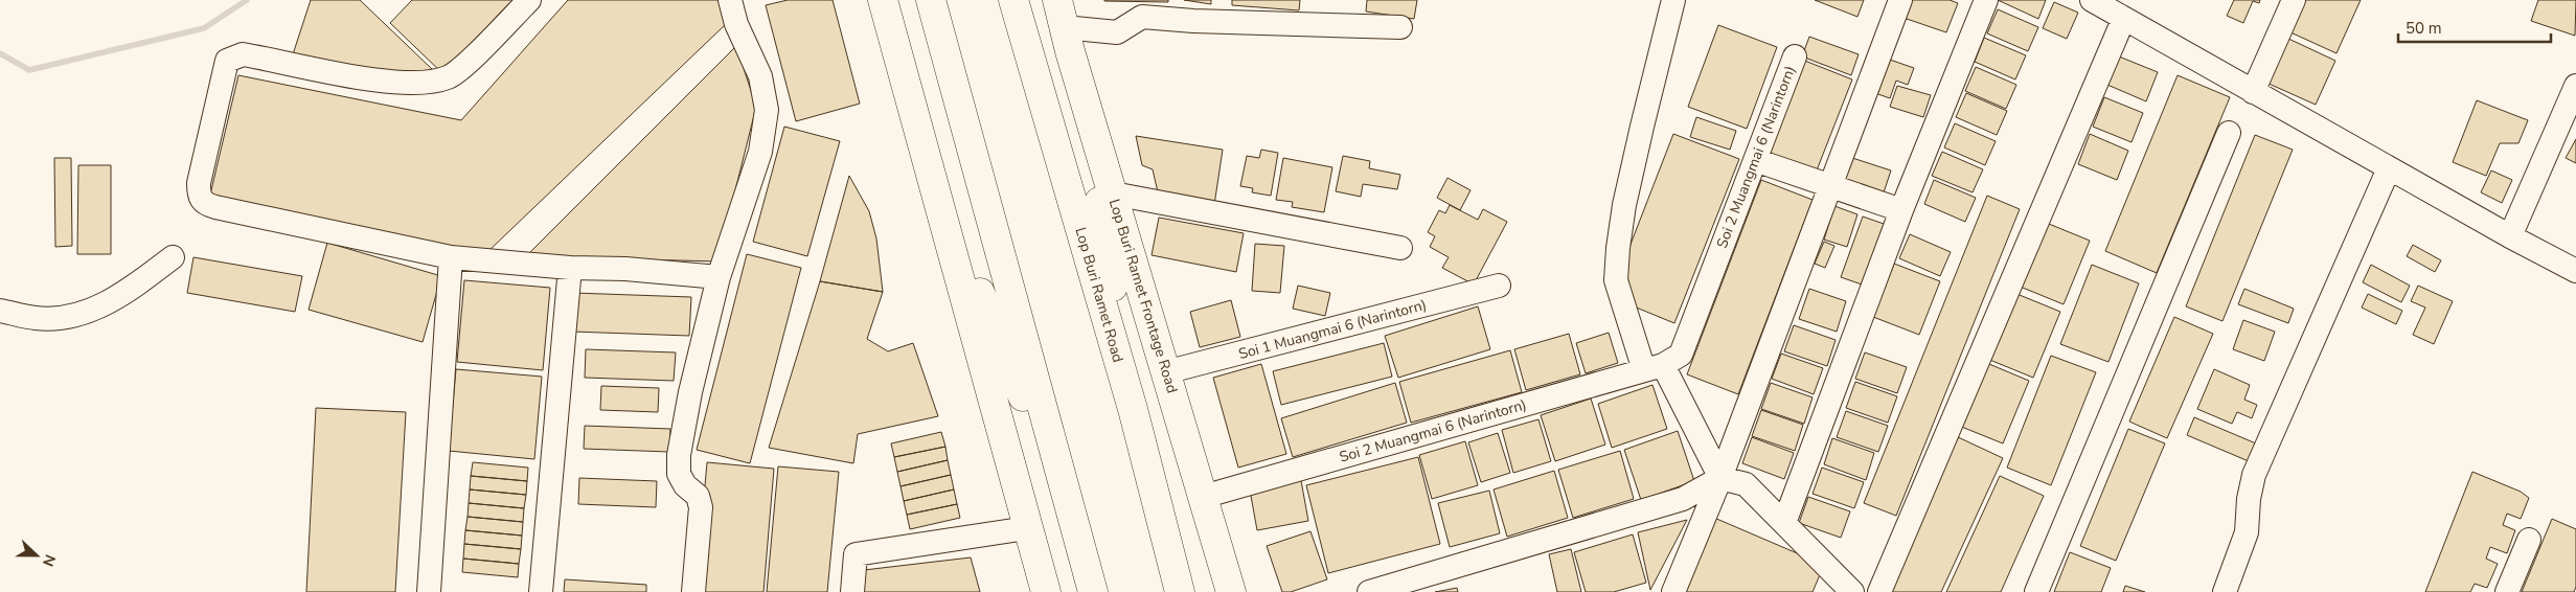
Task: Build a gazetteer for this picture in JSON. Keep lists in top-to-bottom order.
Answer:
{
  "streets": {
    "main road": ["Lop Buri Ramet Road", "Lop Buri Ramet Frontage Road"],
    "street": ["Soi 2 Muangmai 6 (Narintorn)", "Soi 1 Muangmai 6 (Narintorn)"]
  },
  "crossings": [
    ["Soi 2 Muangmai 6 (Narintorn)", "Lop Buri Ramet Frontage Road"],
    ["Lop Buri Ramet Frontage Road", "Soi 1 Muangmai 6 (Narintorn)"]
  ],
  "scale_bar": "50 m",
  "north": "right"
}
